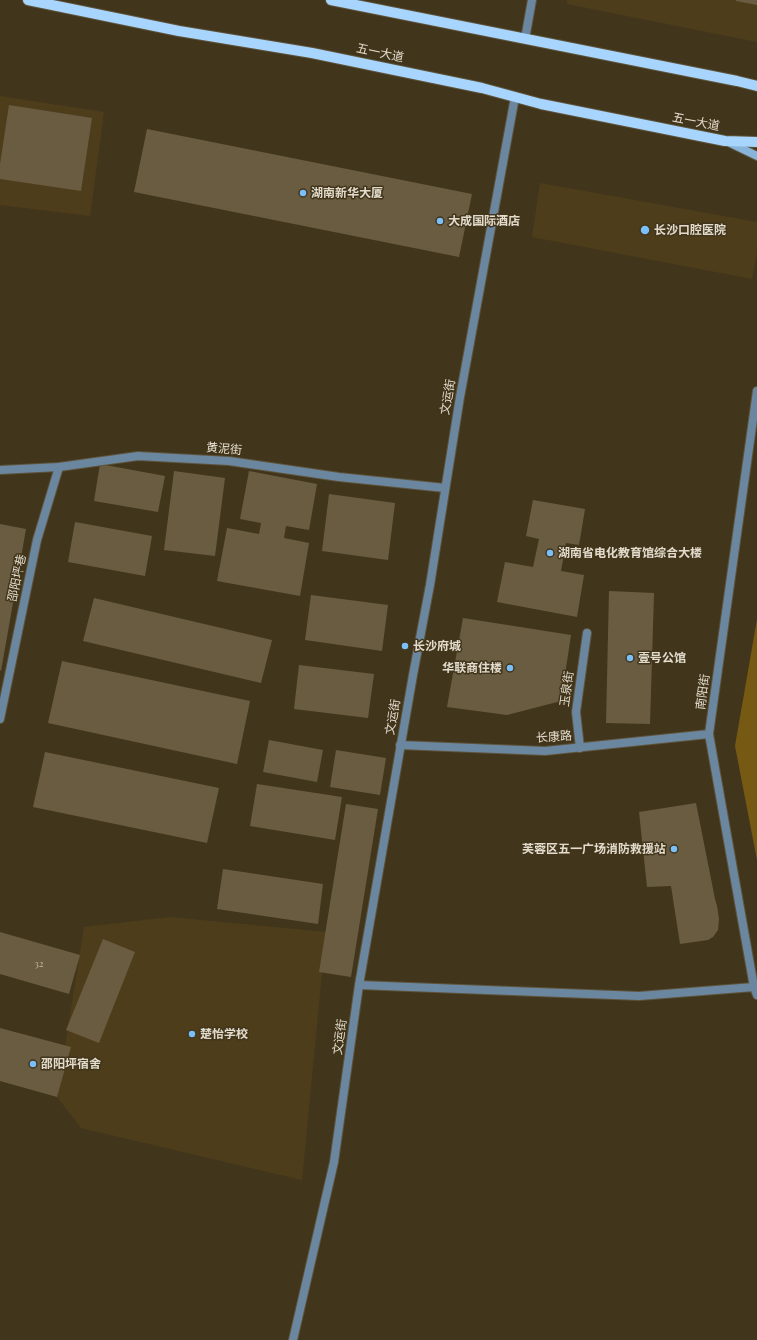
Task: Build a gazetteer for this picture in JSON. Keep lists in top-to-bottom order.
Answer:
{
  "streets": {
    "main road": ["五一大道"],
    "street": [
      "文运街",
      "黄泥街",
      "邵阳坪巷",
      "玉泉街",
      "南阳街",
      "长康路"
    ]
  },
  "crossings": [
    ["五一大道", "文运街"],
    ["文运街", "黄泥街"],
    ["文运街", "长康路"],
    ["黄泥街", "邵阳坪巷"],
    ["玉泉街", "长康路"],
    ["南阳街", "长康路"]
  ],
  "places": [
    "湖南新华大厦",
    "大成国际酒店",
    "长沙口腔医院",
    "湖南省电化教育馆综合大楼",
    "长沙府城",
    "壹号公馆",
    "华联商住楼",
    "芙蓉区五一广场消防救援站",
    "楚怡学校",
    "邵阳坪宿舍"
  ],
  "house_numbers": ["32"]
}
